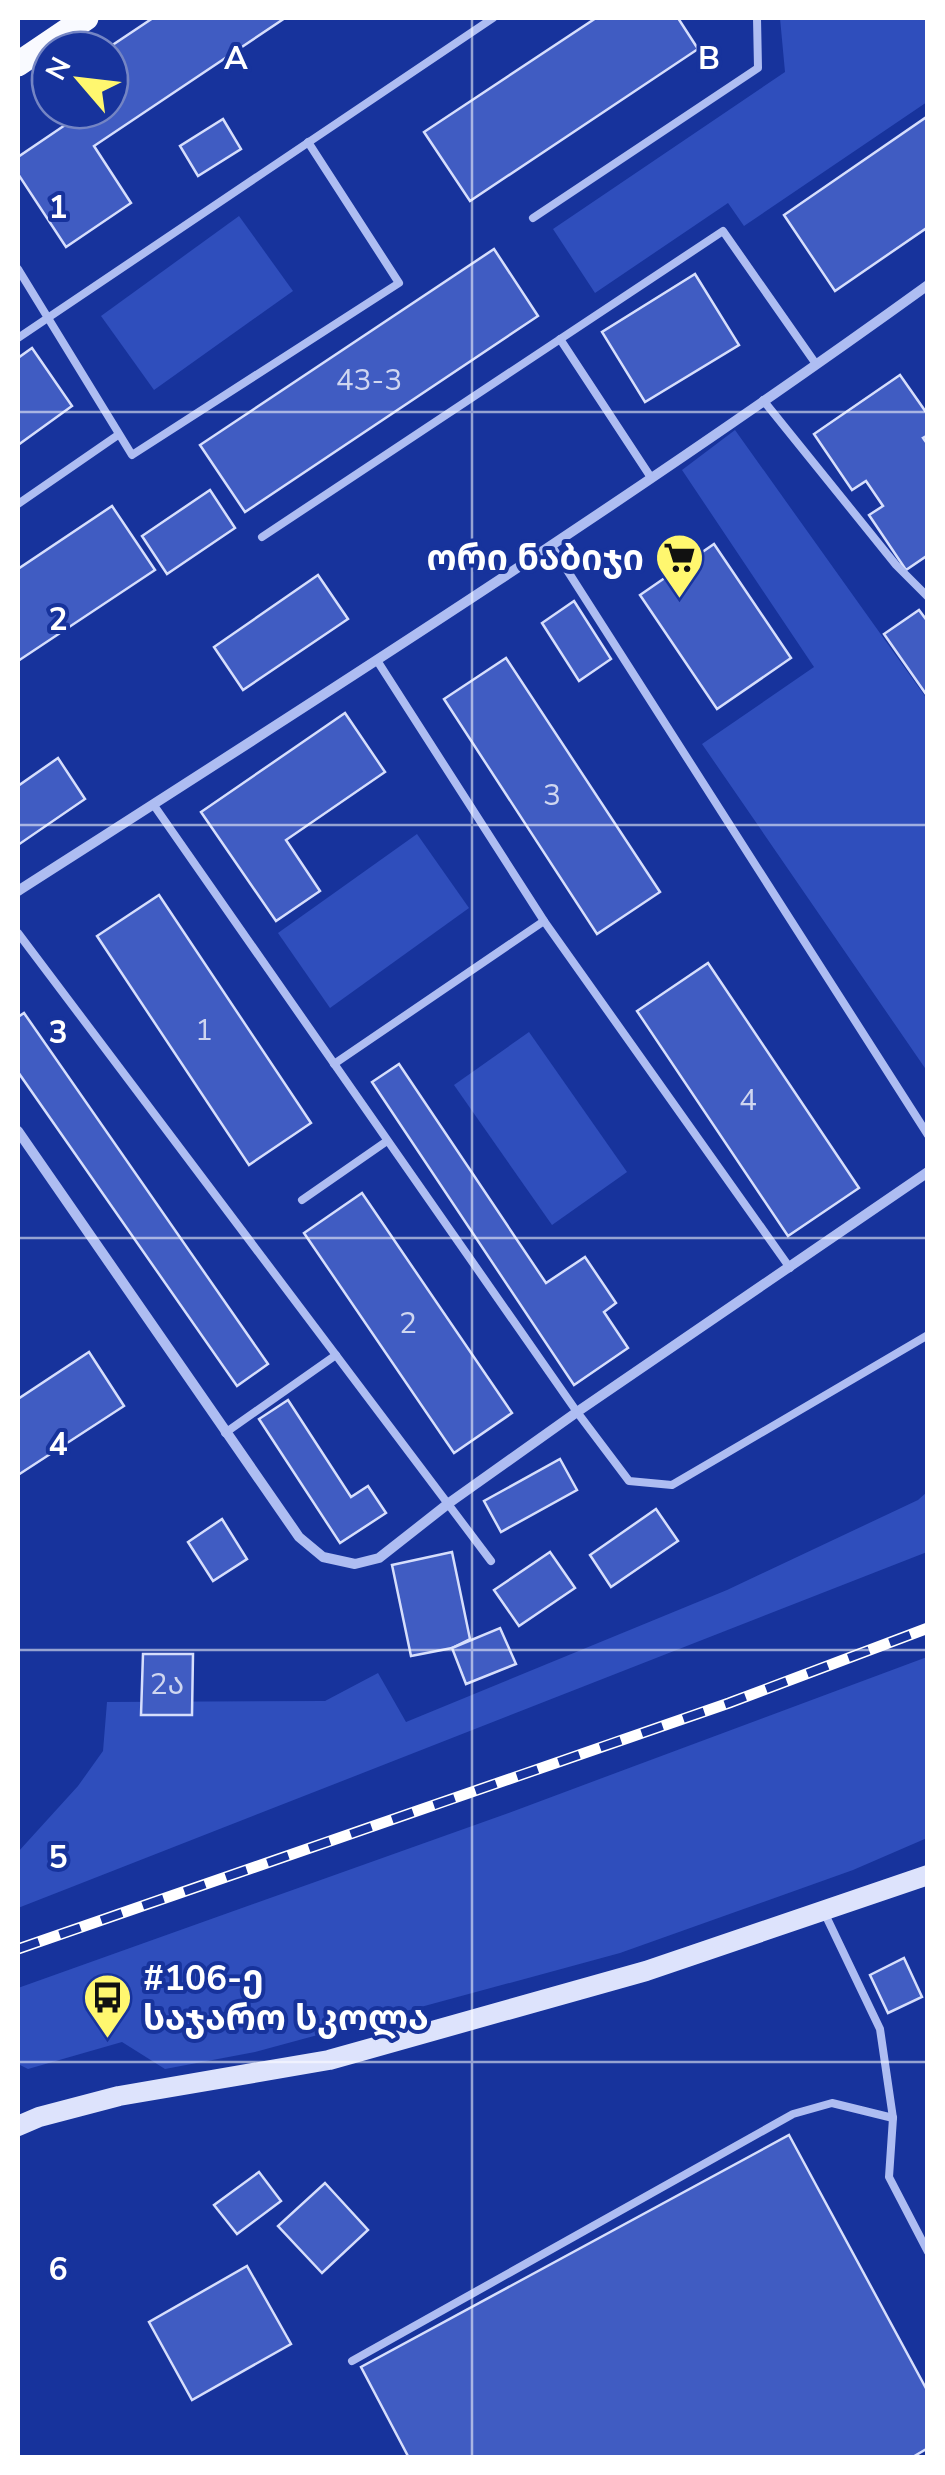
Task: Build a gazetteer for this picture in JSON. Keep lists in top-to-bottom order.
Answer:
{
  "places": {
    "supermarket": ["ორი ნაბიჯი"],
    "bus stop": ["#106-ე საჯარო სკოლა"]
  },
  "house_numbers": [
    "43-3",
    "3",
    "1",
    "4",
    "2",
    "2ა"
  ],
  "north": "top left",
  "grid": {
    "columns": ["A", "B"],
    "rows": [
      "1",
      "2",
      "3",
      "4",
      "5",
      "6"
    ]
  }
}
